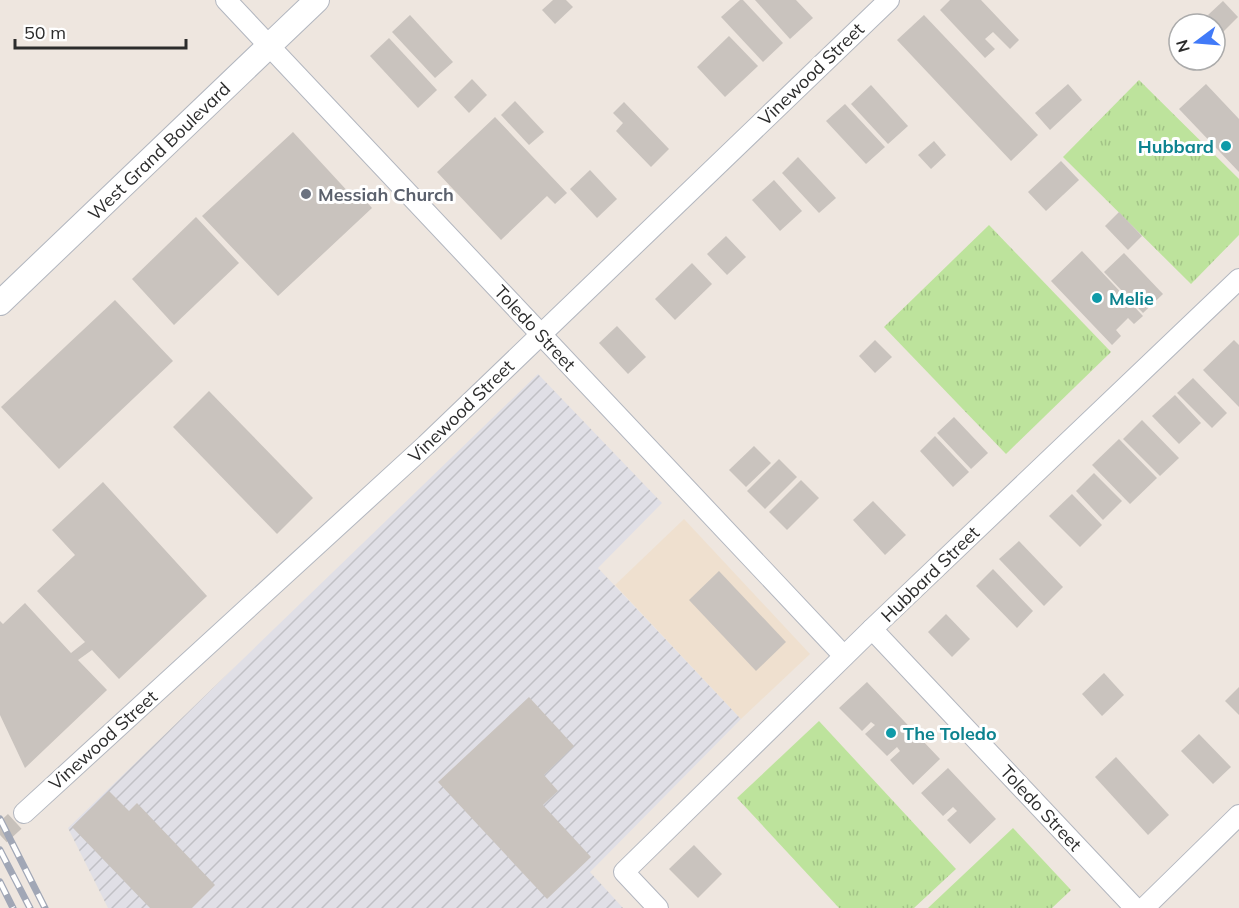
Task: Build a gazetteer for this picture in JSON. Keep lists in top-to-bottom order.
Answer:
{
  "streets": {
    "street": [
      "Vinewood Street",
      "West Grand Boulevard",
      "Toledo Street",
      "Hubbard Street"
    ]
  },
  "crossings": [
    ["Vinewood Street", "Toledo Street"],
    ["West Grand Boulevard", "Toledo Street"],
    ["Toledo Street", "Hubbard Street"]
  ],
  "places": [
    "Hubbard",
    "Messiah Church",
    "Melie",
    "The Toledo"
  ],
  "scale_bar": "50 m",
  "north": "left"
}
